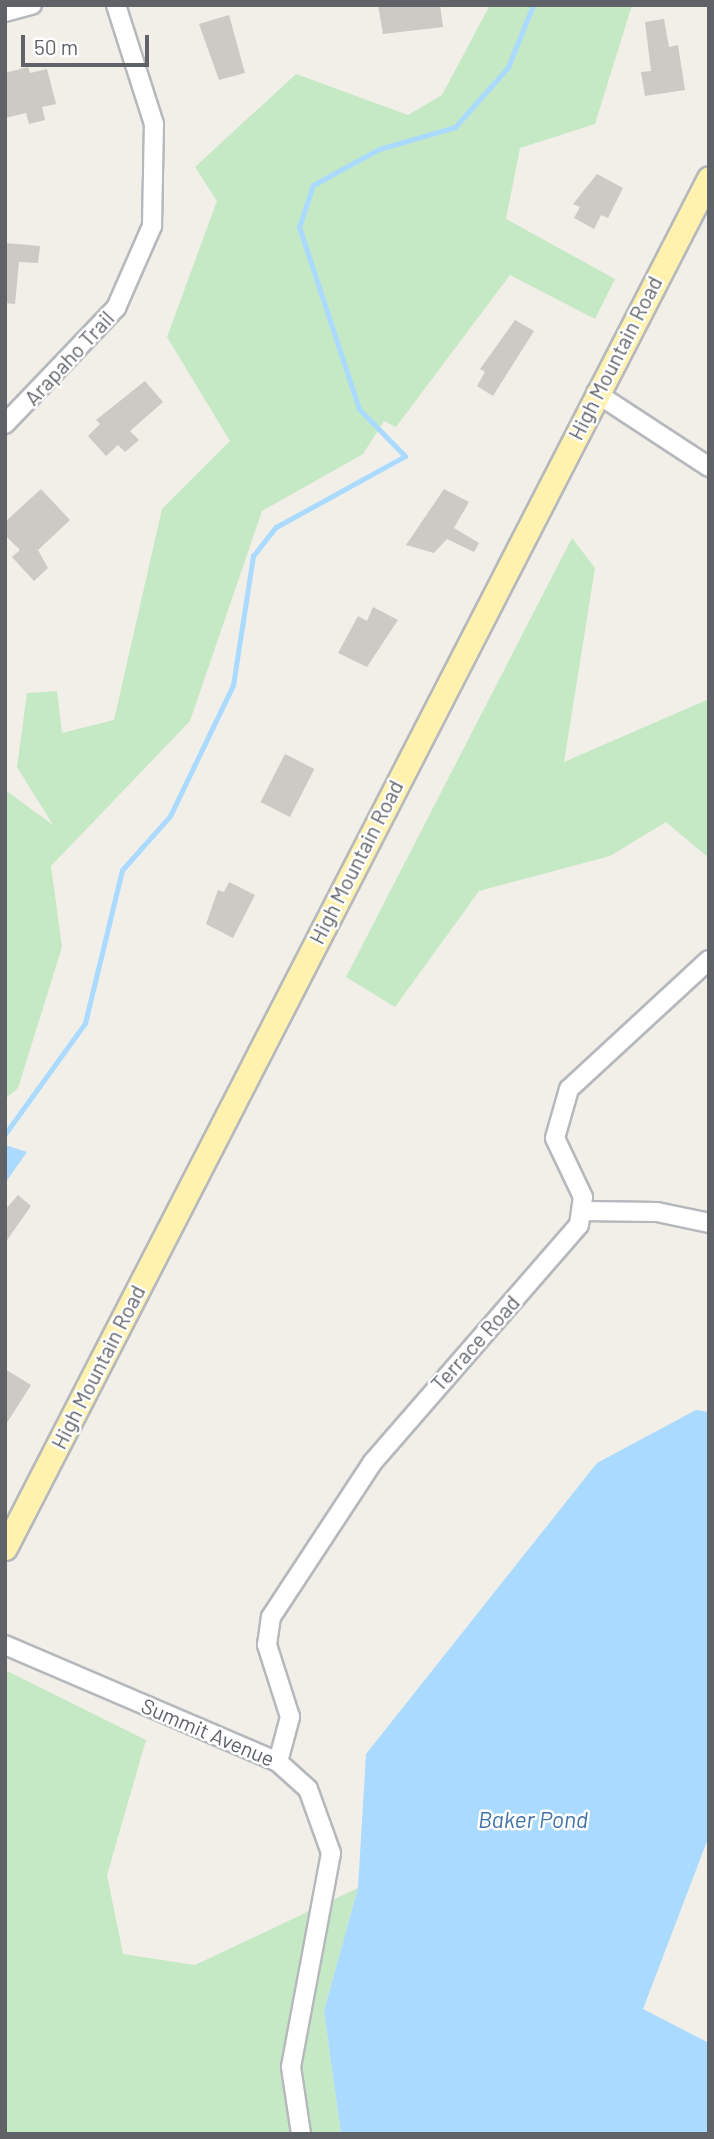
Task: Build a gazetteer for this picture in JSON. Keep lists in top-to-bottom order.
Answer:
{
  "streets": {
    "main road": ["High Mountain Road"],
    "street": ["Arapaho Trail", "Terrace Road", "Summit Avenue"]
  },
  "crossings": [
    ["Terrace Road", "Summit Avenue"]
  ],
  "water": ["Baker Pond"],
  "scale_bar": "50 m"
}
